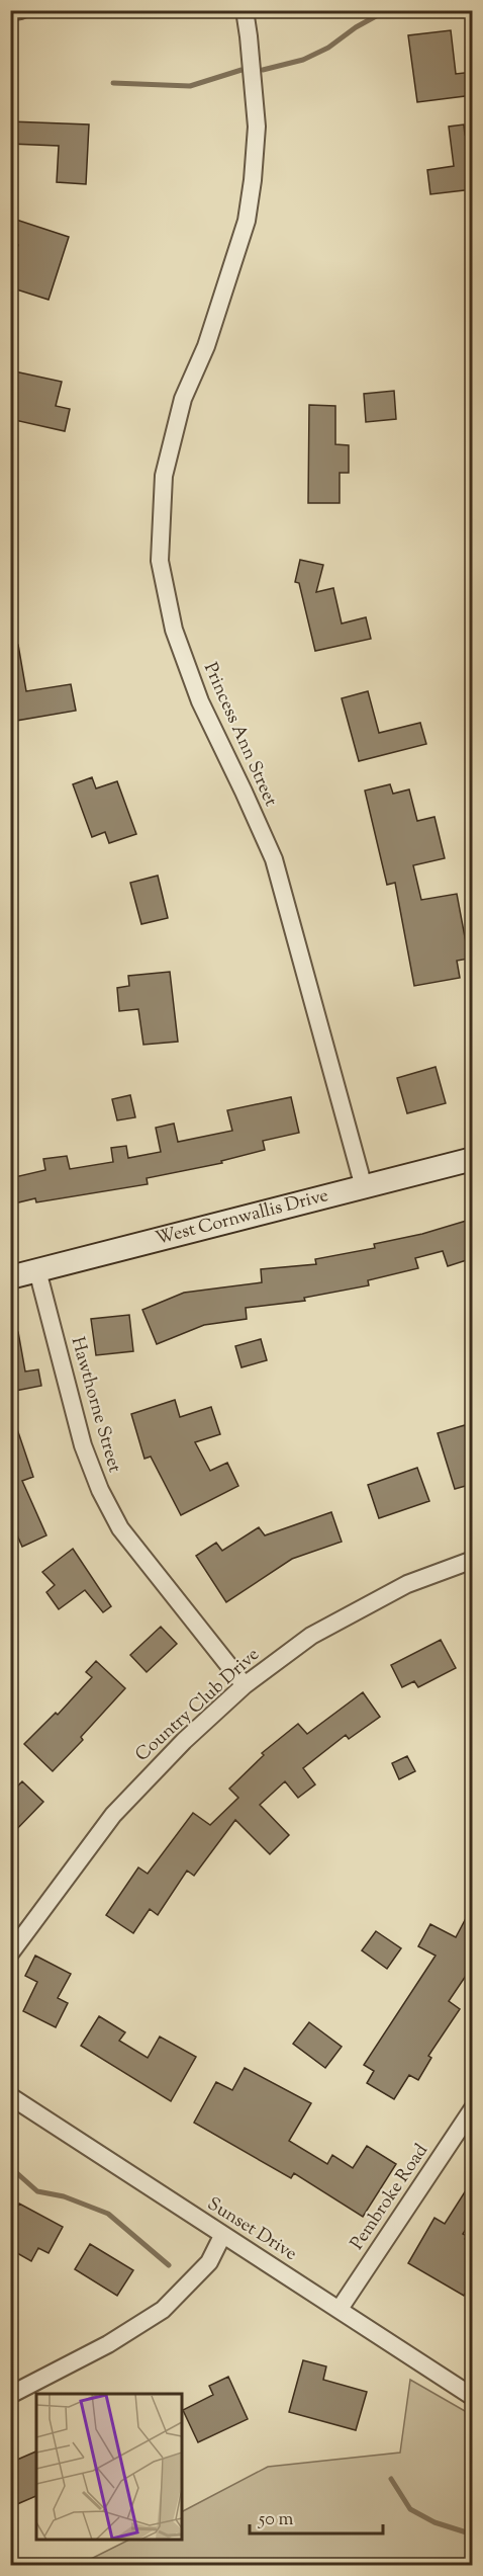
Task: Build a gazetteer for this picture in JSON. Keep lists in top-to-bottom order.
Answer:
{
  "streets": {
    "street": [
      "Princess Ann Street",
      "West Cornwallis Drive",
      "Hawthorne Street",
      "Country Club Drive",
      "Pembroke Road",
      "Sunset Drive"
    ]
  },
  "crossings": [
    ["Princess Ann Street", "West Cornwallis Drive"],
    ["West Cornwallis Drive", "Hawthorne Street"],
    ["Hawthorne Street", "Country Club Drive"],
    ["Pembroke Road", "Sunset Drive"]
  ],
  "scale_bar": "50 m"
}
